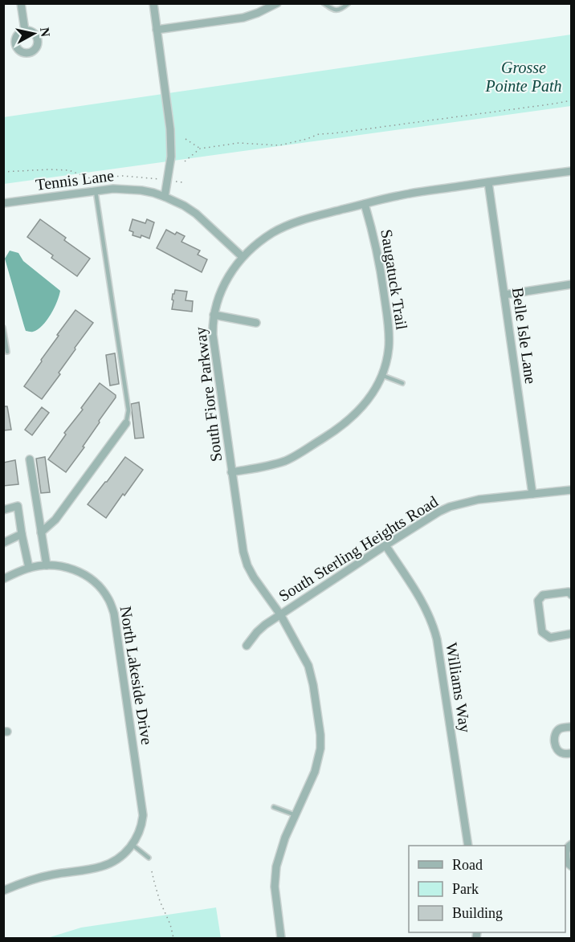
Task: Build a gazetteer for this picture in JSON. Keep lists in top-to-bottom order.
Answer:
{
  "streets": {
    "street": [
      "Tennis Lane",
      "Saugatuck Trail",
      "Belle Isle Lane",
      "South Fiore Parkway",
      "South Sterling Heights Road",
      "North Lakeside Drive",
      "Williams Way"
    ]
  },
  "crossings": [
    ["Tennis Lane", "South Fiore Parkway"],
    ["Saugatuck Trail", "South Fiore Parkway"],
    ["Belle Isle Lane", "South Fiore Parkway"],
    ["Belle Isle Lane", "South Sterling Heights Road"],
    ["South Fiore Parkway", "South Sterling Heights Road"],
    ["South Sterling Heights Road", "Williams Way"]
  ],
  "parks": ["Grosse Pointe Path"],
  "legend": ["Road", "Park", "Building"],
  "north": "right"
}
